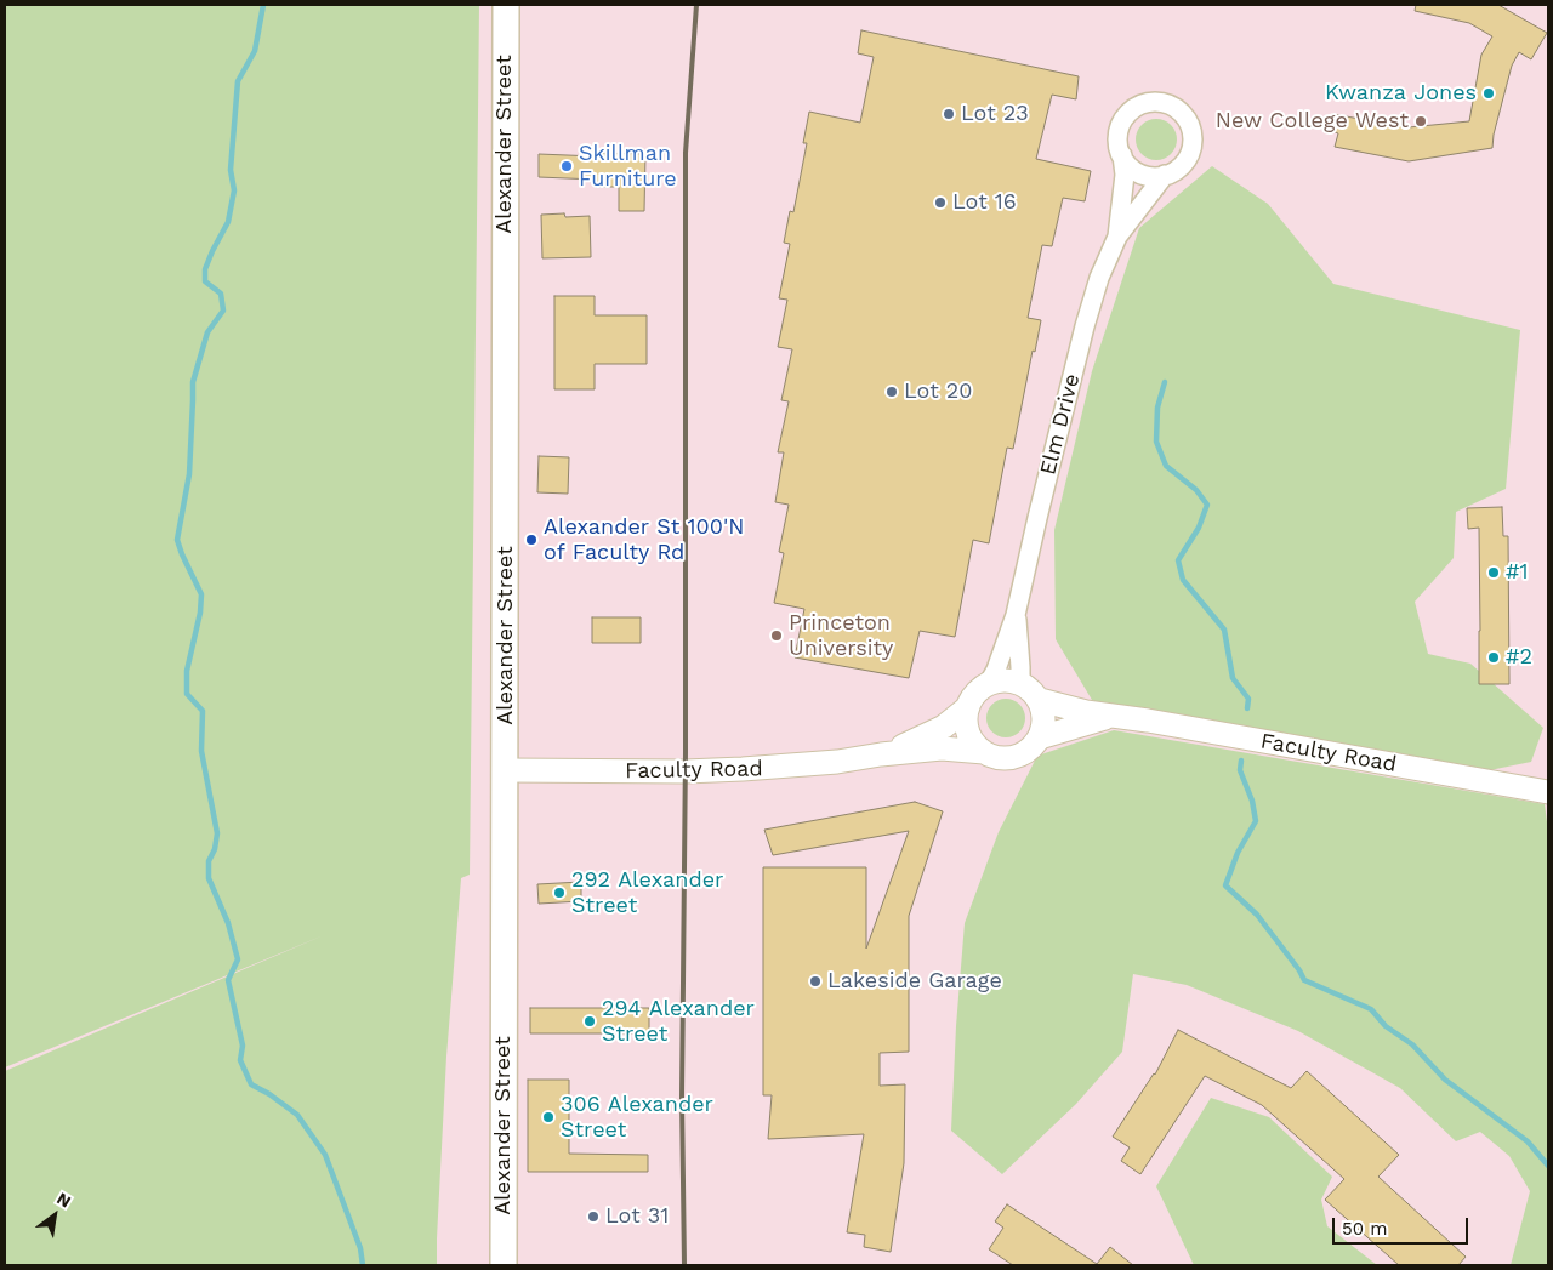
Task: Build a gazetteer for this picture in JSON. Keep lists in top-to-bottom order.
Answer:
{
  "streets": {
    "main road": ["Alexander Street"],
    "street": ["Elm Drive", "Faculty Road"]
  },
  "crossings": [
    ["Alexander Street", "Faculty Road"],
    ["Elm Drive", "Faculty Road"]
  ],
  "places": [
    "Kwanza Jones",
    "Lot 23",
    "New College West",
    "Skillman Furniture",
    "Lot 16",
    "Lot 20",
    "Alexander St 100'N of Faculty Rd",
    "#1",
    "Princeton University",
    "#2",
    "292 Alexander Street",
    "Lakeside Garage",
    "294 Alexander Street",
    "306 Alexander Street",
    "Lot 31"
  ],
  "scale_bar": "50 m",
  "north": "top right"
}
